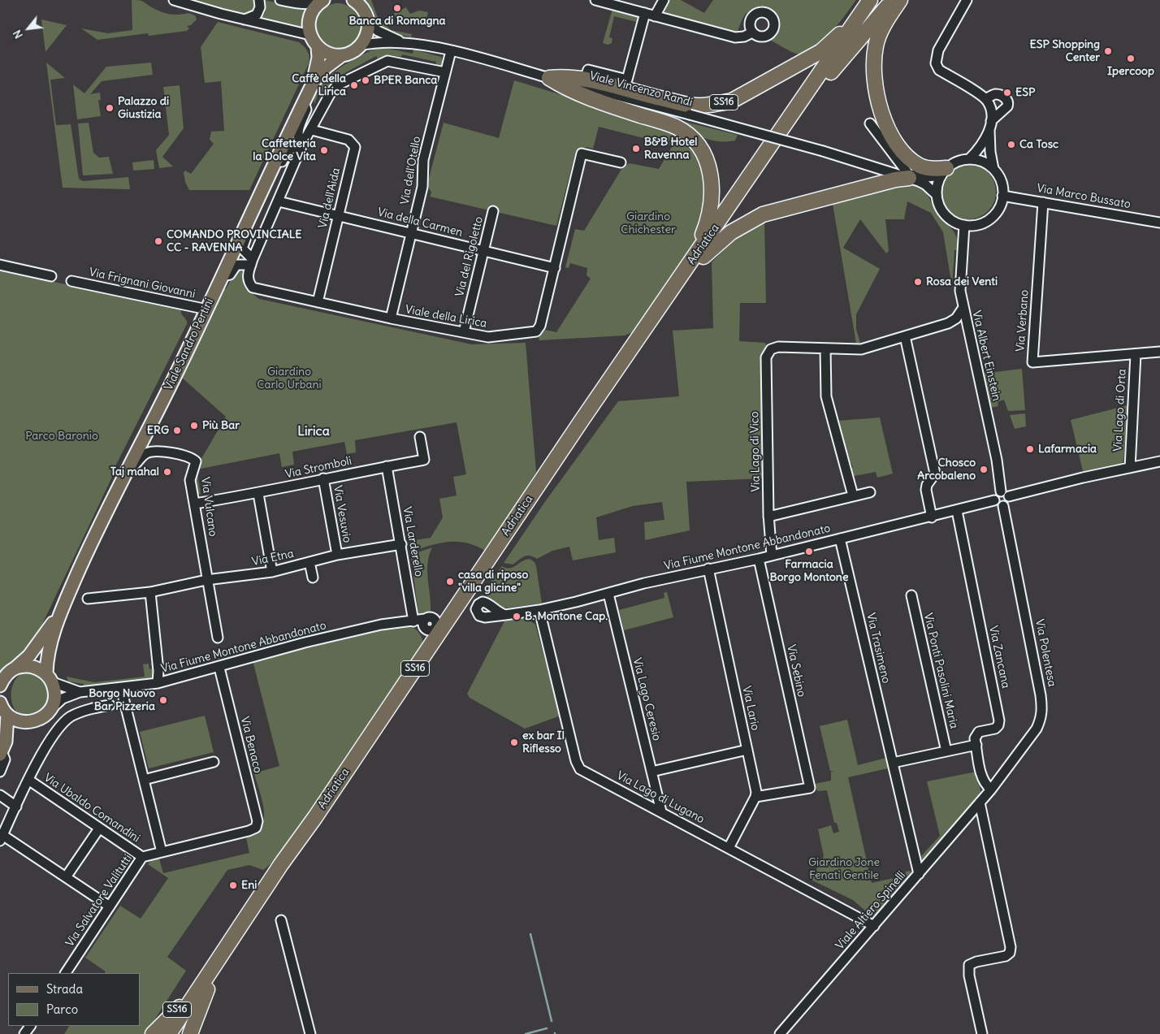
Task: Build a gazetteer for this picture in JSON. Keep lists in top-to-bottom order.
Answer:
{
  "streets": {
    "highway": ["SS16", "Adriatica"],
    "main road": ["Viale Sandro Pertini"],
    "street": [
      "Viale Vincenzo Randi",
      "Via dell'Otello",
      "Via Marco Bussato",
      "Via dell'Aida",
      "Via della Carmen",
      "Via del Rigoletto",
      "Via Frignani Giovanni",
      "Viale della Lirica",
      "Via Verbano",
      "Via Albert Einstein",
      "Via Lago di Orta",
      "Via Lago di Vico",
      "Via Stromboli",
      "Via Vulcano",
      "Via Vesuvio",
      "Via Larderello",
      "Via Fiume Montone Abbandonato",
      "Via Etna",
      "Via Trasimeno",
      "Via Polentesa",
      "Via Zancana",
      "Via Sebino",
      "Via Ponti Pasolini Maria",
      "Via Lago Ceresio",
      "Via Lario",
      "Via Benaco",
      "Via Lago di Lugano",
      "Via Ubaldo Comandini",
      "Via Salvatore Valitutti",
      "Viale Altiero Spinelli"
    ]
  },
  "crossings": [
    ["Viale Vincenzo Randi", "SS16"],
    ["Viale Vincenzo Randi", "Via dell'Otello"],
    ["Viale Vincenzo Randi", "Via Marco Bussato"],
    ["Viale Vincenzo Randi", "Viale Sandro Pertini"],
    ["Viale Vincenzo Randi", "Via Albert Einstein"],
    ["SS16", "Adriatica"],
    ["Via dell'Otello", "Via della Carmen"],
    ["Via dell'Otello", "Viale della Lirica"],
    ["Via Marco Bussato", "Via Verbano"],
    ["Via Marco Bussato", "Via Albert Einstein"],
    ["Via dell'Aida", "Via della Carmen"],
    ["Via dell'Aida", "Viale della Lirica"],
    ["Via della Carmen", "Via del Rigoletto"],
    ["Via della Carmen", "Viale della Lirica"],
    ["Via del Rigoletto", "Viale della Lirica"],
    ["Via Frignani Giovanni", "Viale Sandro Pertini"],
    ["Viale della Lirica", "Viale Sandro Pertini"],
    ["Via Verbano", "Via Lago di Orta"],
    ["Viale Sandro Pertini", "Via Vulcano"],
    ["Viale Sandro Pertini", "Via Fiume Montone Abbandonato"],
    ["Via Albert Einstein", "Via Fiume Montone Abbandonato"],
    ["Via Albert Einstein", "Via Polentesa"],
    ["Via Lago di Vico", "Via Fiume Montone Abbandonato"],
    ["Via Stromboli", "Via Vulcano"],
    ["Via Stromboli", "Via Vesuvio"],
    ["Via Stromboli", "Via Larderello"],
    ["Via Vulcano", "Via Etna"],
    ["Via Vesuvio", "Via Etna"],
    ["Via Larderello", "Via Fiume Montone Abbandonato"],
    ["Via Larderello", "Via Etna"],
    ["Via Fiume Montone Abbandonato", "Via Trasimeno"],
    ["Via Fiume Montone Abbandonato", "Via Polentesa"],
    ["Via Fiume Montone Abbandonato", "Via Zancana"],
    ["Via Fiume Montone Abbandonato", "Via Sebino"],
    ["Via Fiume Montone Abbandonato", "Via Lago Ceresio"],
    ["Via Fiume Montone Abbandonato", "Via Lario"],
    ["Via Fiume Montone Abbandonato", "Via Benaco"],
    ["Via Fiume Montone Abbandonato", "Via Lago di Lugano"],
    ["Via Trasimeno", "Viale Altiero Spinelli"],
    ["Via Polentesa", "Viale Altiero Spinelli"],
    ["Via Sebino", "Via Lario"],
    ["Via Lago Ceresio", "Via Lago di Lugano"],
    ["Via Benaco", "Via Salvatore Valitutti"],
    ["Via Lago di Lugano", "Viale Altiero Spinelli"],
    ["Via Ubaldo Comandini", "Via Salvatore Valitutti"]
  ],
  "districts": ["Lirica"],
  "parks": [
    "Giardino Chichester",
    "Giardino Carlo Urbani",
    "Parco Baronio",
    "Giardino Jone Fenati Gentile"
  ],
  "places": [
    "Banca di Romagna",
    "ESP Shopping Center",
    "Ipercoop",
    "BPER Banca",
    "Caffè della Lirica",
    "ESP",
    "Palazzo di Giustizia",
    "Ca Tosc",
    "B&B Hotel Ravenna",
    "Caffetteria la Dolce Vita",
    "COMANDO PROVINCIALE CC - RAVENNA",
    "Rosa dei Venti",
    "Più Bar",
    "ERG",
    "Lafarmacia",
    "Chosco Arcobaleno",
    "Taj mahal",
    "Farmacia Borgo Montone",
    "casa di riposo \"villa glicine\"",
    "B. Montone Cap.",
    "Borgo Nuovo Bar Pizzeria",
    "ex bar Il Riflesso",
    "Eni"
  ],
  "legend": ["Strada", "Parco"],
  "north": "bottom left"
}
